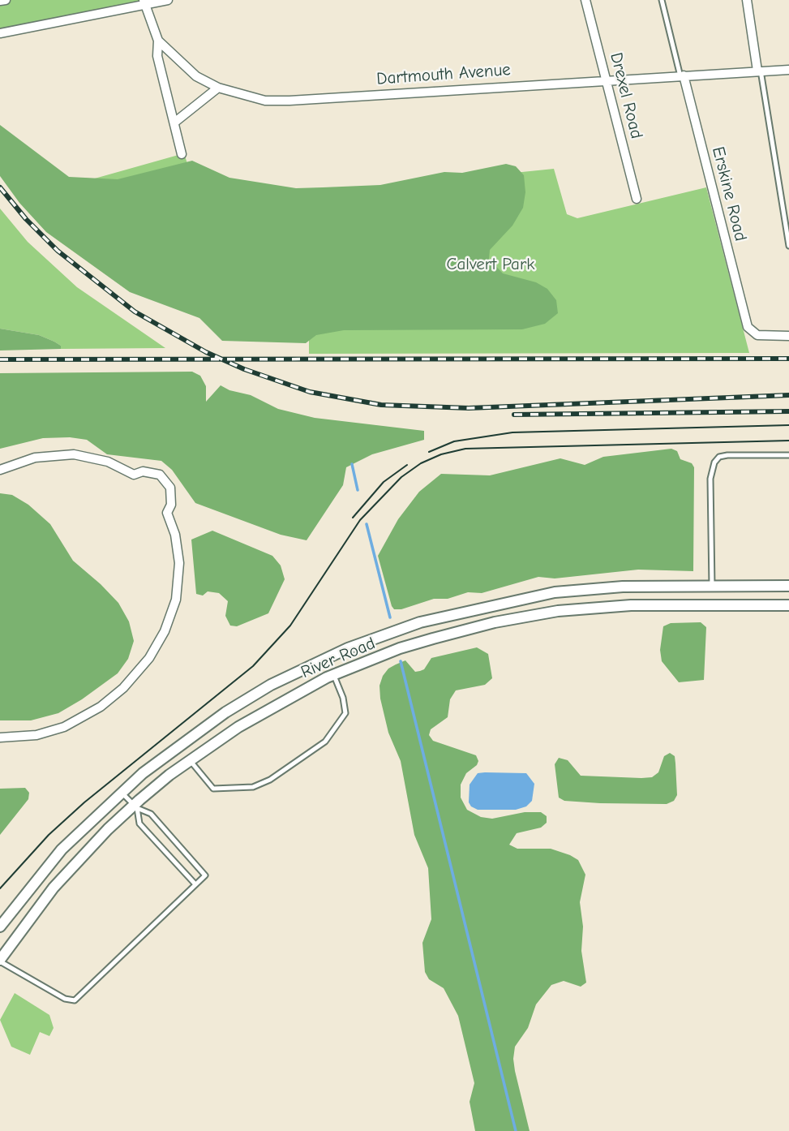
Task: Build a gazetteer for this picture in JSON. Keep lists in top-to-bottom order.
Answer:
{
  "streets": {
    "street": [
      "Dartmouth Avenue",
      "Drexel Road",
      "Erskine Road",
      "River Road"
    ]
  },
  "crossings": [
    ["Dartmouth Avenue", "Drexel Road"],
    ["Dartmouth Avenue", "Erskine Road"]
  ],
  "parks": ["Calvert Park"]
}
